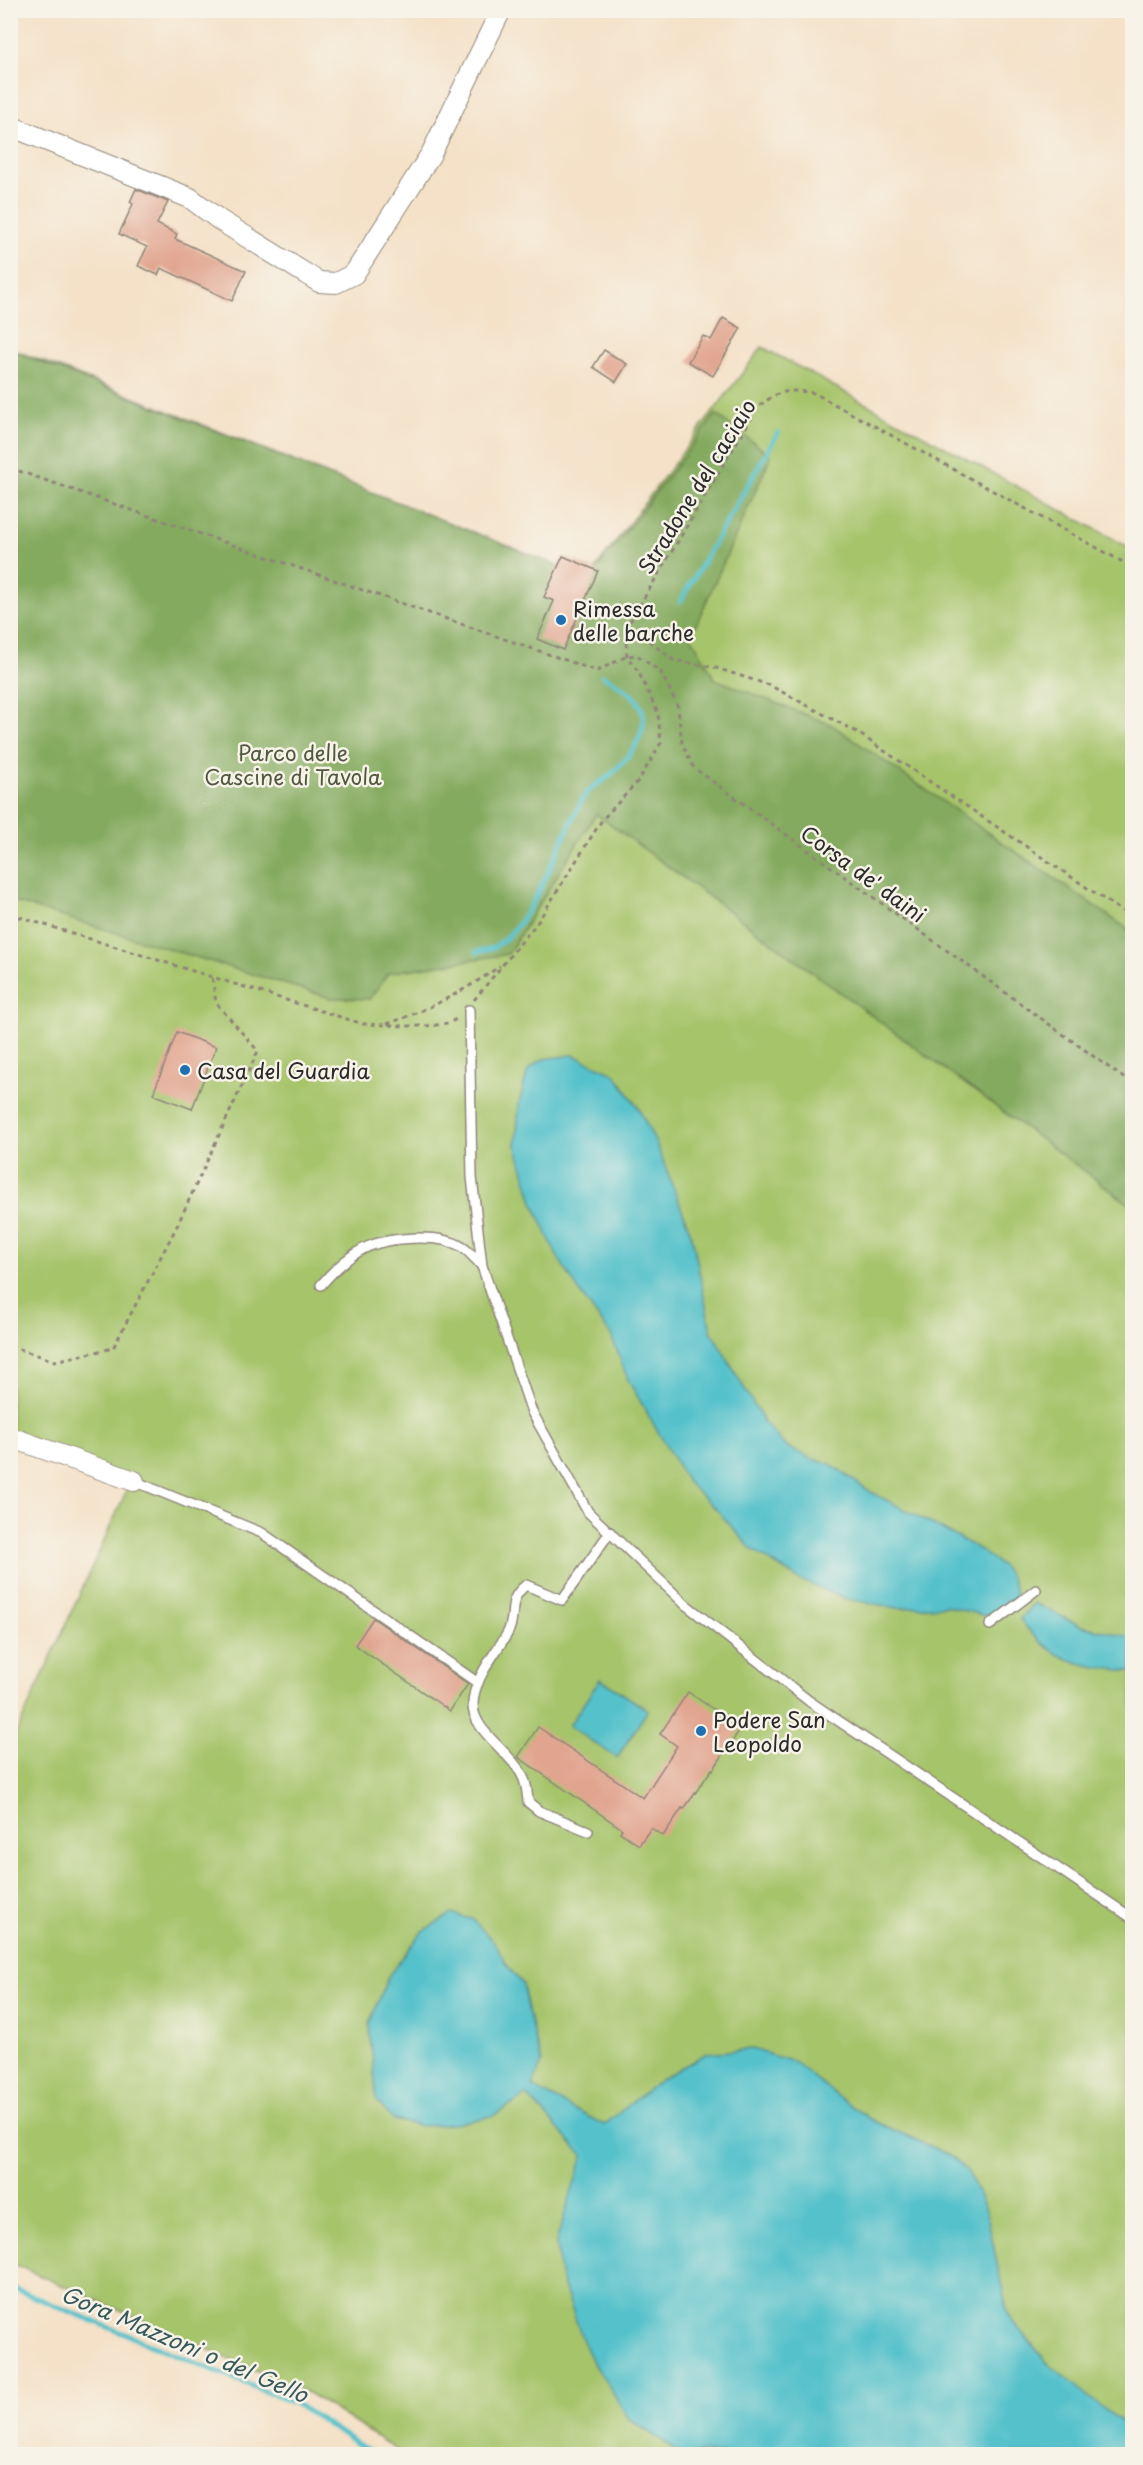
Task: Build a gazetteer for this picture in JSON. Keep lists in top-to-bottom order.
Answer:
{
  "streets": {
    "path": ["Stradone del caciaio", "Corsa de' daini"]
  },
  "water": ["Gora Mazzoni o del Gello"],
  "parks": ["Parco delle Cascine di Tavola"],
  "places": ["Rimessa delle barche", "Casa del Guardia", "Podere San Leopoldo"]
}
